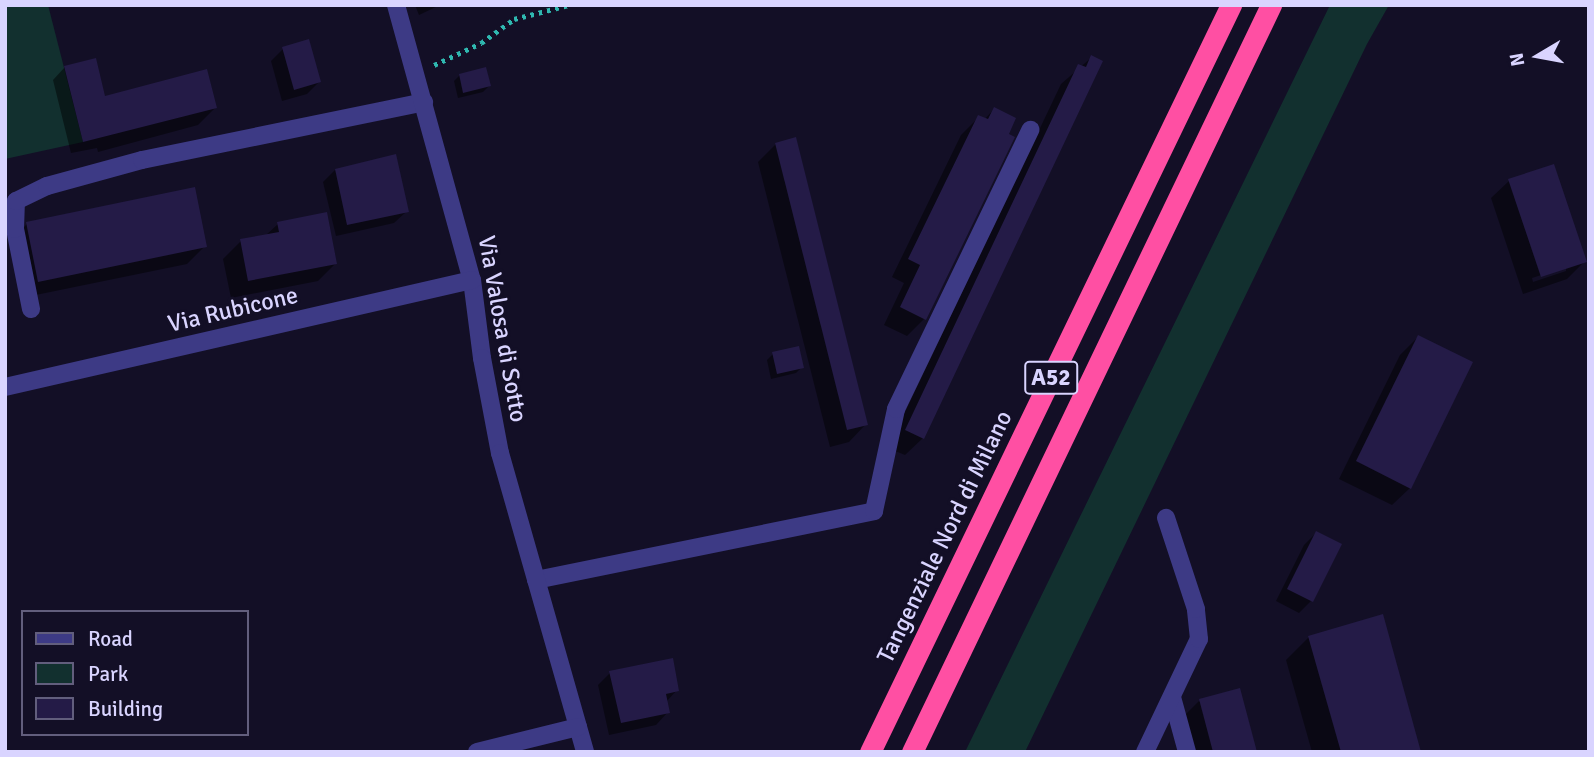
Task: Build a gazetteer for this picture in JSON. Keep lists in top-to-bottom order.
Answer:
{
  "streets": {
    "highway": ["A52", "Tangenziale Nord di Milano"],
    "street": ["Via Rubicone", "Via Valosa di Sotto"]
  },
  "crossings": [
    ["Via Rubicone", "Via Valosa di Sotto"]
  ],
  "legend": ["Road", "Park", "Building"],
  "north": "left"
}
